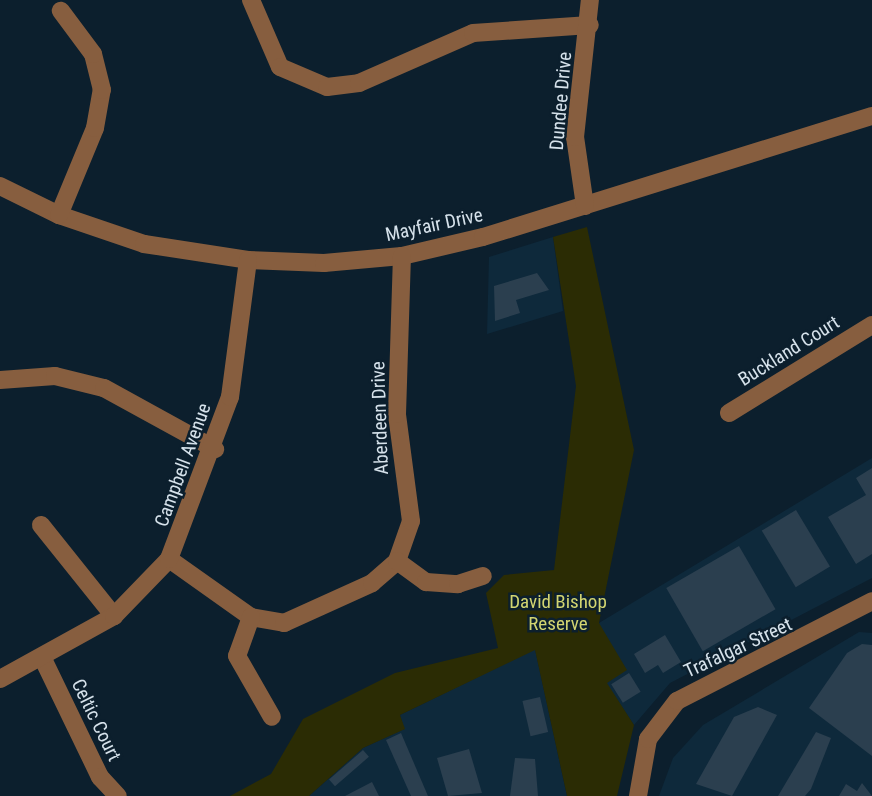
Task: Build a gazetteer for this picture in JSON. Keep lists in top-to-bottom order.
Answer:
{
  "streets": {
    "street": [
      "Dundee Drive",
      "Mayfair Drive",
      "Buckland Court",
      "Aberdeen Drive",
      "Campbell Avenue",
      "Trafalgar Street",
      "Celtic Court"
    ]
  },
  "crossings": [
    ["Dundee Drive", "Mayfair Drive"],
    ["Mayfair Drive", "Aberdeen Drive"],
    ["Mayfair Drive", "Campbell Avenue"],
    ["Campbell Avenue", "Celtic Court"]
  ],
  "parks": ["David Bishop Reserve"]
}
